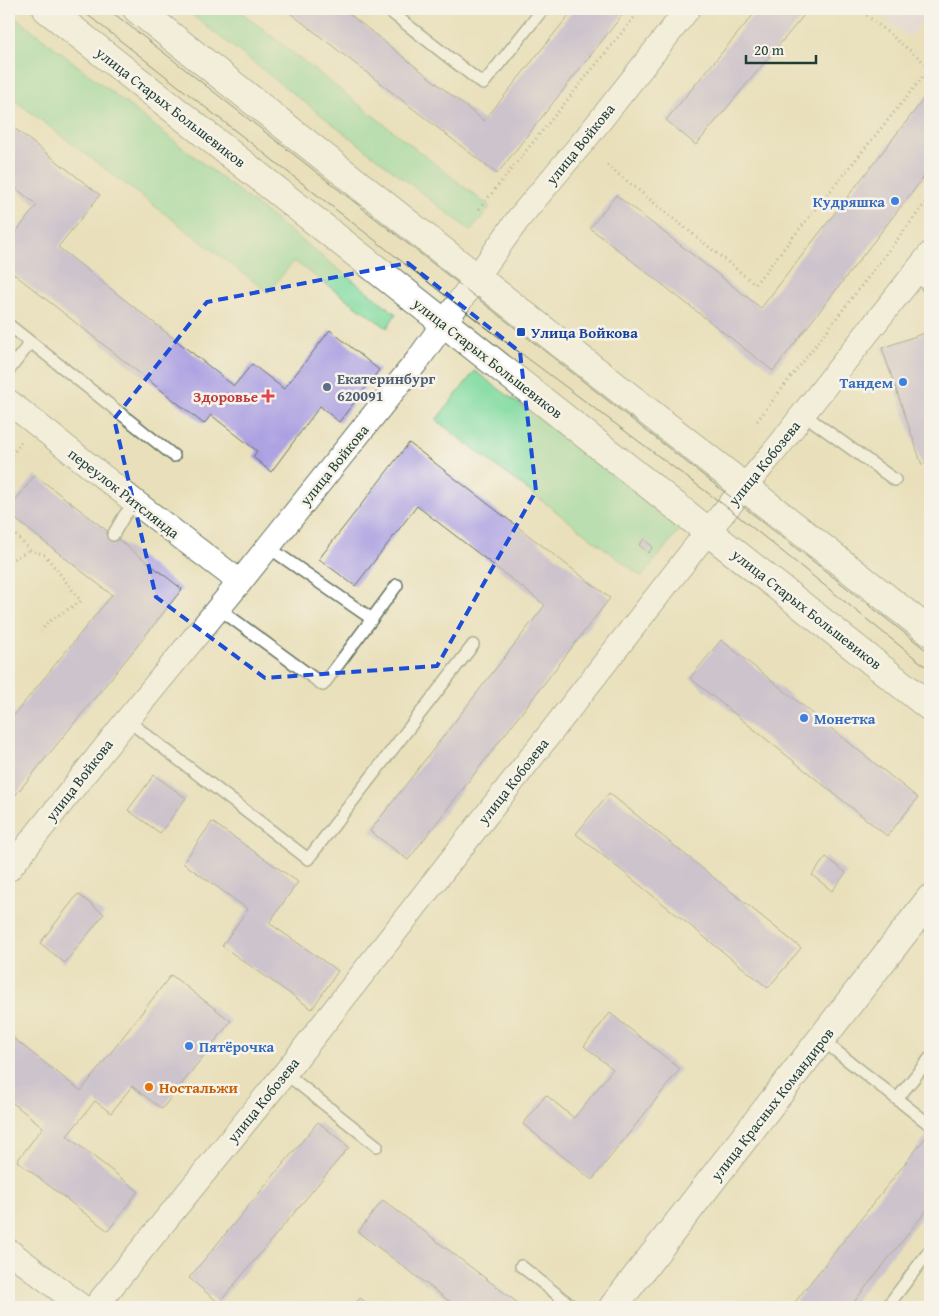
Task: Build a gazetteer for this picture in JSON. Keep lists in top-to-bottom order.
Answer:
{
  "streets": {
    "main road": ["улица Старых Большевиков", "улица Красных Командиров"],
    "street": ["улица Войкова", "улица Кобозева", "переулок Ритслянда"]
  },
  "crossings": [
    ["улица Старых Большевиков", "улица Войкова"],
    ["улица Старых Большевиков", "улица Кобозева"],
    ["улица Войкова", "переулок Ритслянда"]
  ],
  "places": {
    "other": [
      "Кудряшка",
      "Тандем",
      "Екатеринбург 620091",
      "Монетка",
      "Пятёрочка",
      "Ностальжи"
    ],
    "transit": ["Улица Войкова"],
    "health": ["Здоровье"]
  },
  "scale_bar": "20 m"
}
